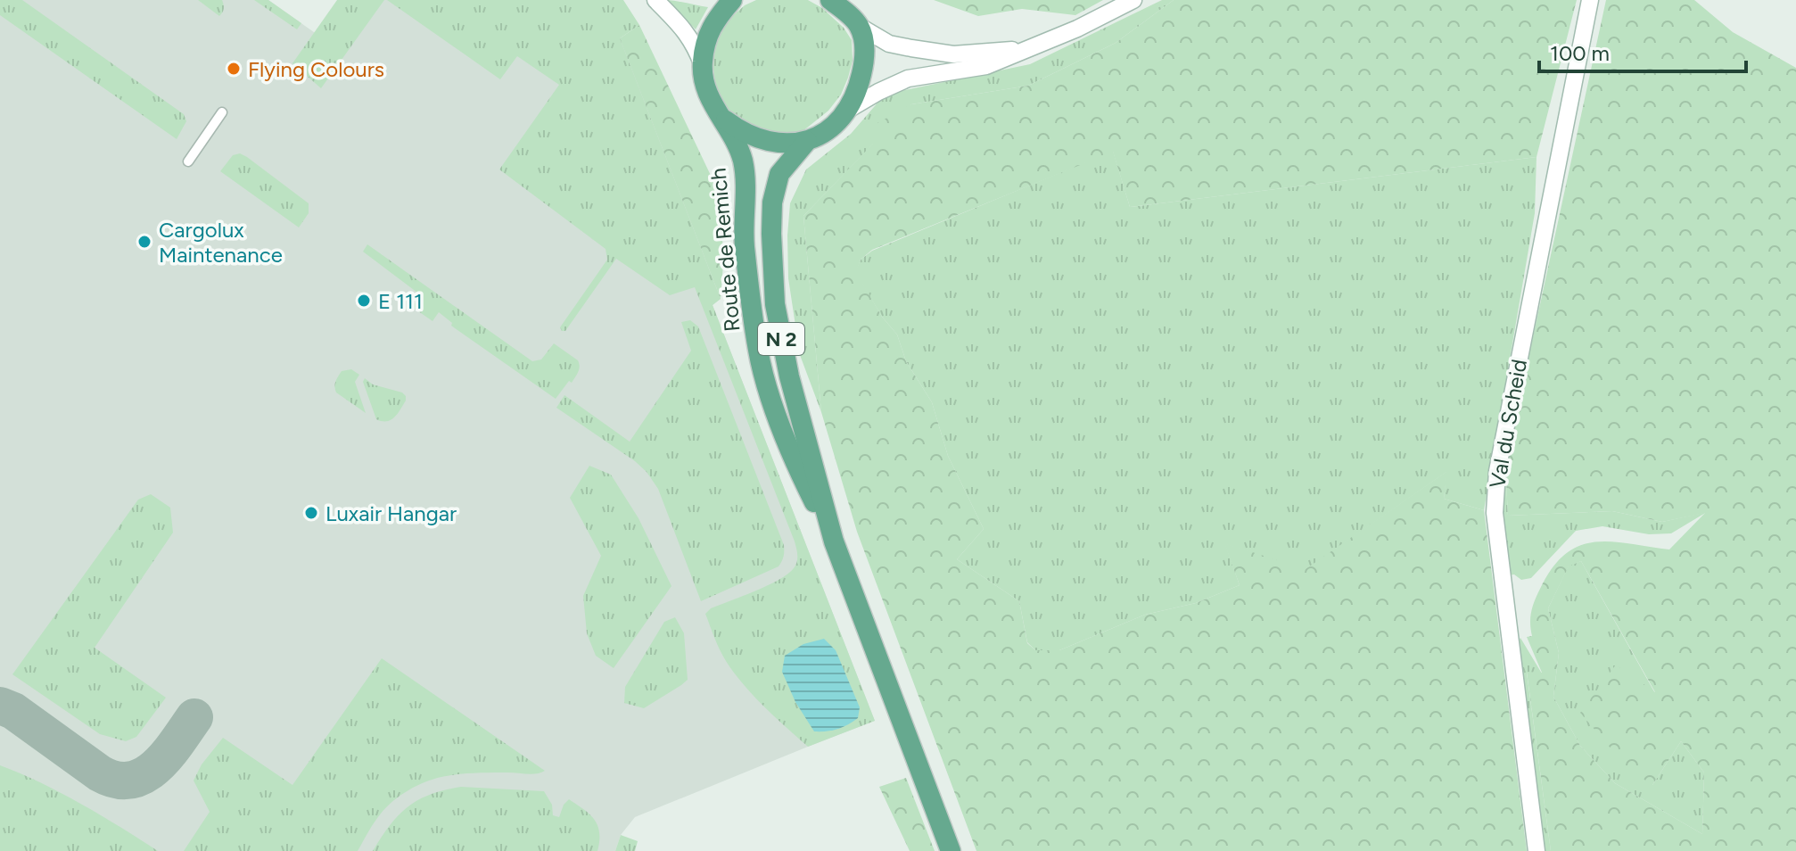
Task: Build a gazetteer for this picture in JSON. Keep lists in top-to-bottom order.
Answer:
{
  "streets": {
    "main road": ["Route de Remich", "N 2", "Val du Scheid"]
  },
  "places": [
    "Flying Colours",
    "Cargolux Maintenance",
    "E 111",
    "Luxair Hangar"
  ],
  "scale_bar": "100 m"
}
